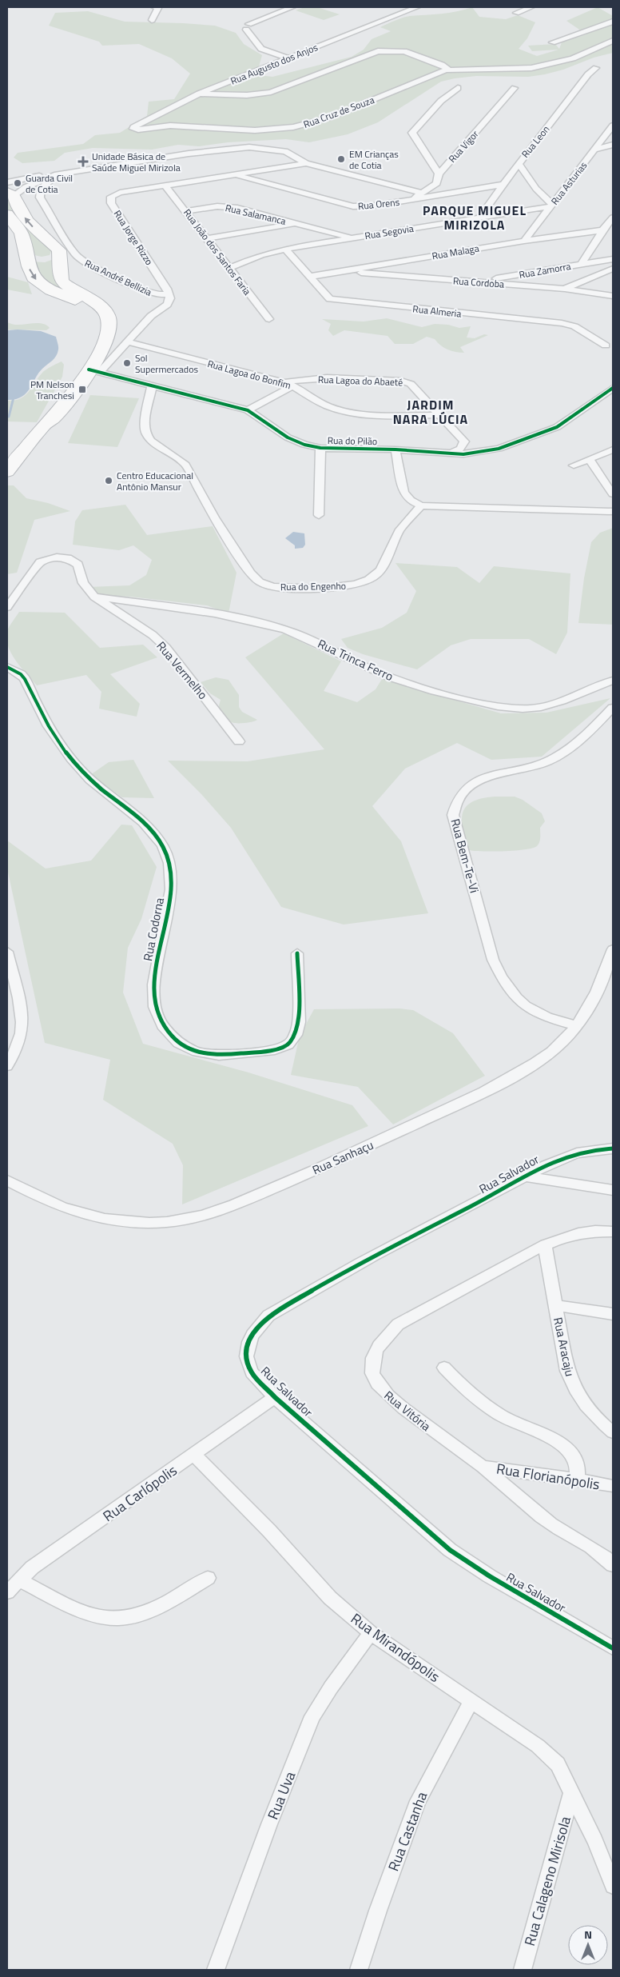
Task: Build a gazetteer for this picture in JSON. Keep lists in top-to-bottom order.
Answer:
{
  "streets": {
    "street": [
      "Rua Augusto dos Anjos",
      "Rua Cruz de Souza",
      "Rua Leon",
      "Rua Vigor",
      "Rua Asturias",
      "Rua Orens",
      "Rua Salamanca",
      "Rua Segovia",
      "Rua Jorge Rizzo",
      "Rua João dos Santos Faria",
      "Rua Malaga",
      "Rua Zamorra",
      "Rua André Bellizia",
      "Rua Cordoba",
      "Rua Almeria",
      "Rua Lagoa do Bonfim",
      "Rua Lagoa do Abaeté",
      "Rua do Pilão",
      "Rua do Engenho",
      "Rua Trinca Ferro",
      "Rua Vermelho",
      "Rua Bem-Te-Vi",
      "Rua Codorna",
      "Rua Sanhaçu",
      "Rua Salvador",
      "Rua Aracaju",
      "Rua Vitória",
      "Rua Florianópolis",
      "Rua Carlópolis",
      "Rua Mirandópolis",
      "Rua Uva",
      "Rua Castanha",
      "Rua Calageno Mirisola"
    ]
  },
  "crossings": [
    ["Rua Augusto dos Anjos", "Rua Cruz de Souza"],
    ["Rua Leon", "Rua Orens"],
    ["Rua Leon", "Rua Segovia"],
    ["Rua Vigor", "Rua Orens"],
    ["Rua Asturias", "Rua Segovia"],
    ["Rua Asturias", "Rua Malaga"],
    ["Rua Orens", "Rua Jorge Rizzo"],
    ["Rua Salamanca", "Rua Segovia"],
    ["Rua Salamanca", "Rua João dos Santos Faria"],
    ["Rua Segovia", "Rua João dos Santos Faria"],
    ["Rua Segovia", "Rua Almeria"],
    ["Rua Jorge Rizzo", "Rua João dos Santos Faria"],
    ["Rua Jorge Rizzo", "Rua André Bellizia"],
    ["Rua Malaga", "Rua Cordoba"],
    ["Rua Malaga", "Rua Almeria"],
    ["Rua Zamorra", "Rua Cordoba"],
    ["Rua Lagoa do Bonfim", "Rua Lagoa do Abaeté"],
    ["Rua Lagoa do Abaeté", "Rua do Pilão"],
    ["Rua do Pilão", "Rua do Engenho"],
    ["Rua Trinca Ferro", "Rua Vermelho"],
    ["Rua Bem-Te-Vi", "Rua Sanhaçu"],
    ["Rua Salvador", "Rua Carlópolis"],
    ["Rua Aracaju", "Rua Vitória"],
    ["Rua Vitória", "Rua Florianópolis"],
    ["Rua Carlópolis", "Rua Mirandópolis"],
    ["Rua Mirandópolis", "Rua Uva"],
    ["Rua Mirandópolis", "Rua Castanha"],
    ["Rua Mirandópolis", "Rua Calageno Mirisola"]
  ],
  "districts": ["PARQUE MIGUEL MIRIZOLA", "JARDIM NARA LÚCIA"],
  "places": {
    "other": [
      "EM Crianças de Cotia",
      "Guarda Civil de Cotia",
      "Sol Supermercados",
      "Centro Educacional Antônio Mansur"
    ],
    "health": ["Unidade Básica de Saúde Miguel Mirizola"],
    "transit": ["PM Nelson Tranchesi"]
  },
  "north": "top"
}
